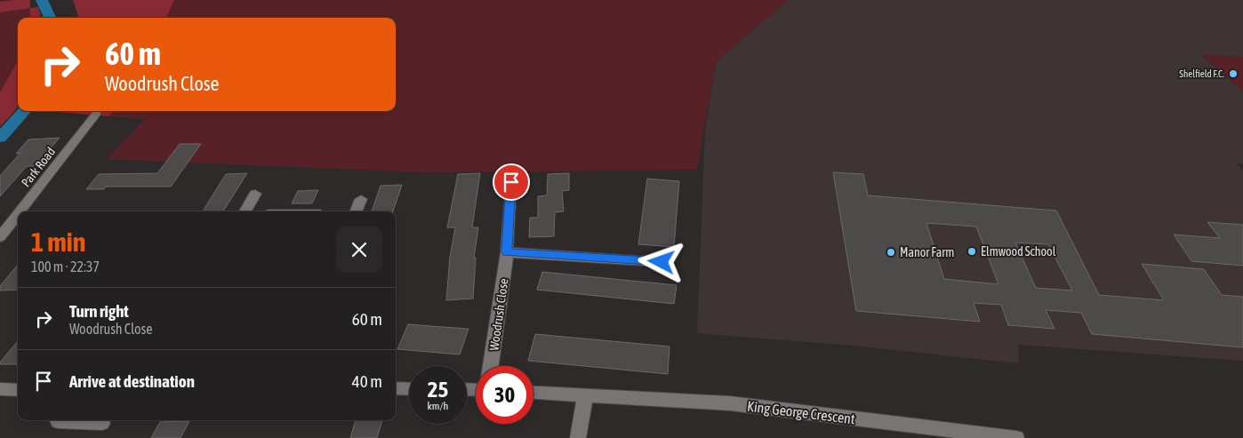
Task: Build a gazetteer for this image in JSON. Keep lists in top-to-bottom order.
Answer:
{
  "streets": {
    "street": ["Park Road", "Woodrush Close", "King George Crescent"]
  },
  "places": ["Shelfield F.C.", "Elmwood School", "Manor Farm"],
  "page": {
    "turn": ["60 m", "Woodrush Close"],
    "heading": ["1 min", "100 m · 22:37"],
    "list": [
      {
        "name": "Turn right",
        "note": "Woodrush Close",
        "value": "60 m"
      },
      {
        "name": "Arrive at destination",
        "value": "40 m"
      }
    ],
    "speed": "25 km/h",
    "limit": "30"
  }
}
